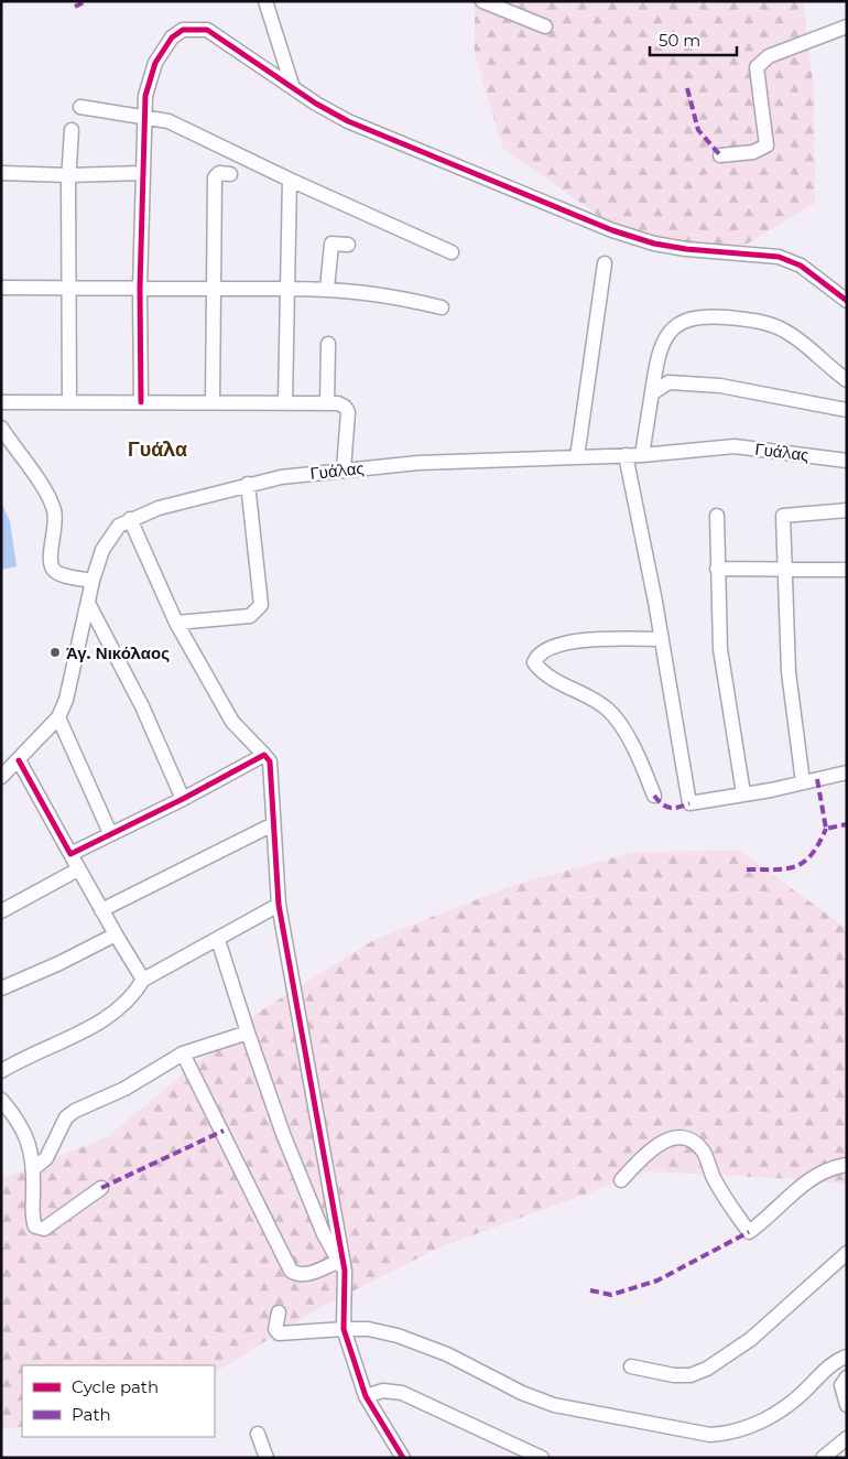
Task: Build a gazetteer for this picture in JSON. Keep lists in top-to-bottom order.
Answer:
{
  "streets": {
    "street": ["Γυάλας"]
  },
  "districts": ["Γυάλα"],
  "places": ["Άγ. Νικόλαος"],
  "legend": ["Cycle path", "Path"],
  "scale_bar": "50 m"
}
